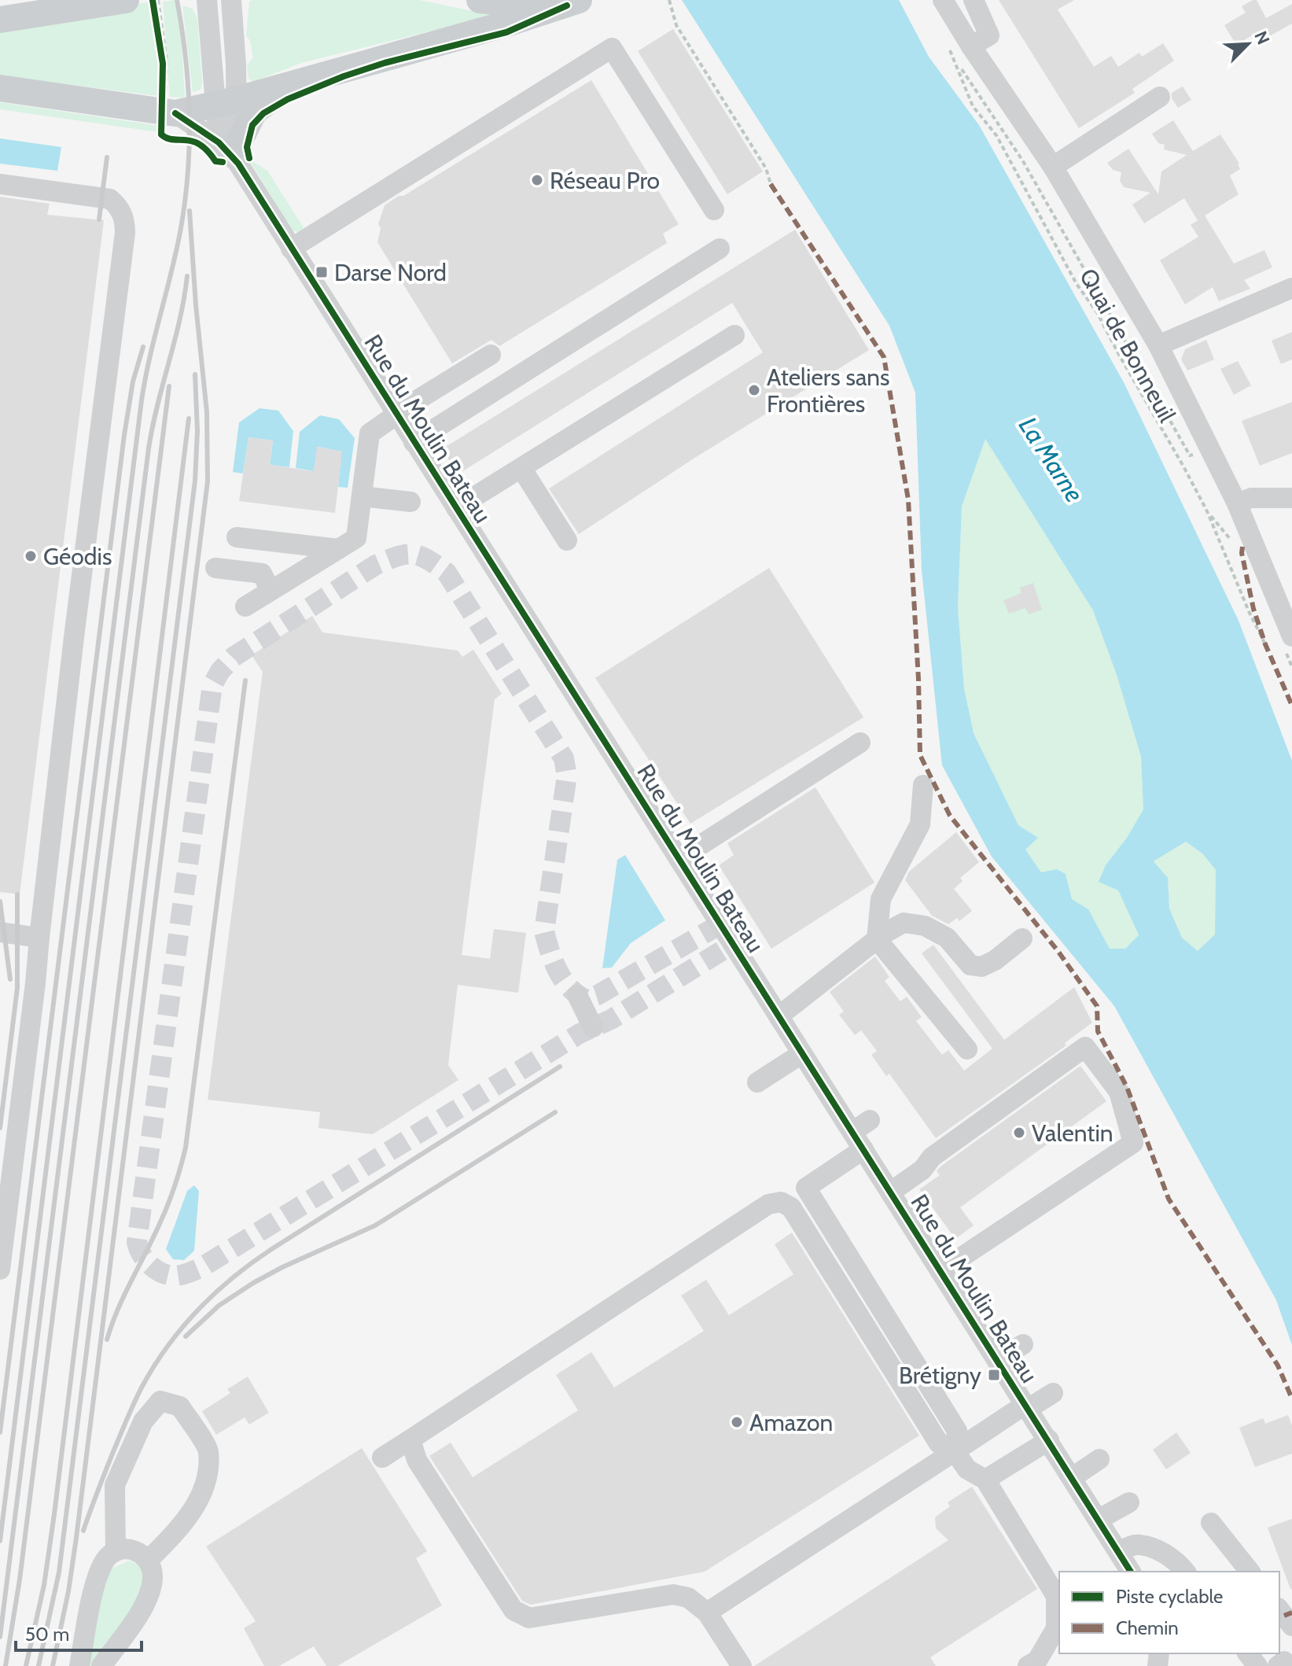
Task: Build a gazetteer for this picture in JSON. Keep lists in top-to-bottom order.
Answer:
{
  "streets": {
    "street": ["Quai de Bonneuil", "Rue du Moulin Bateau"]
  },
  "water": ["La Marne"],
  "places": {
    "other": [
      "Réseau Pro",
      "Ateliers sans Frontières",
      "Géodis",
      "Valentin",
      "Amazon"
    ],
    "transit": ["Darse Nord", "Brétigny"]
  },
  "legend": ["Piste cyclable", "Chemin"],
  "scale_bar": "50 m",
  "north": "top right"
}
